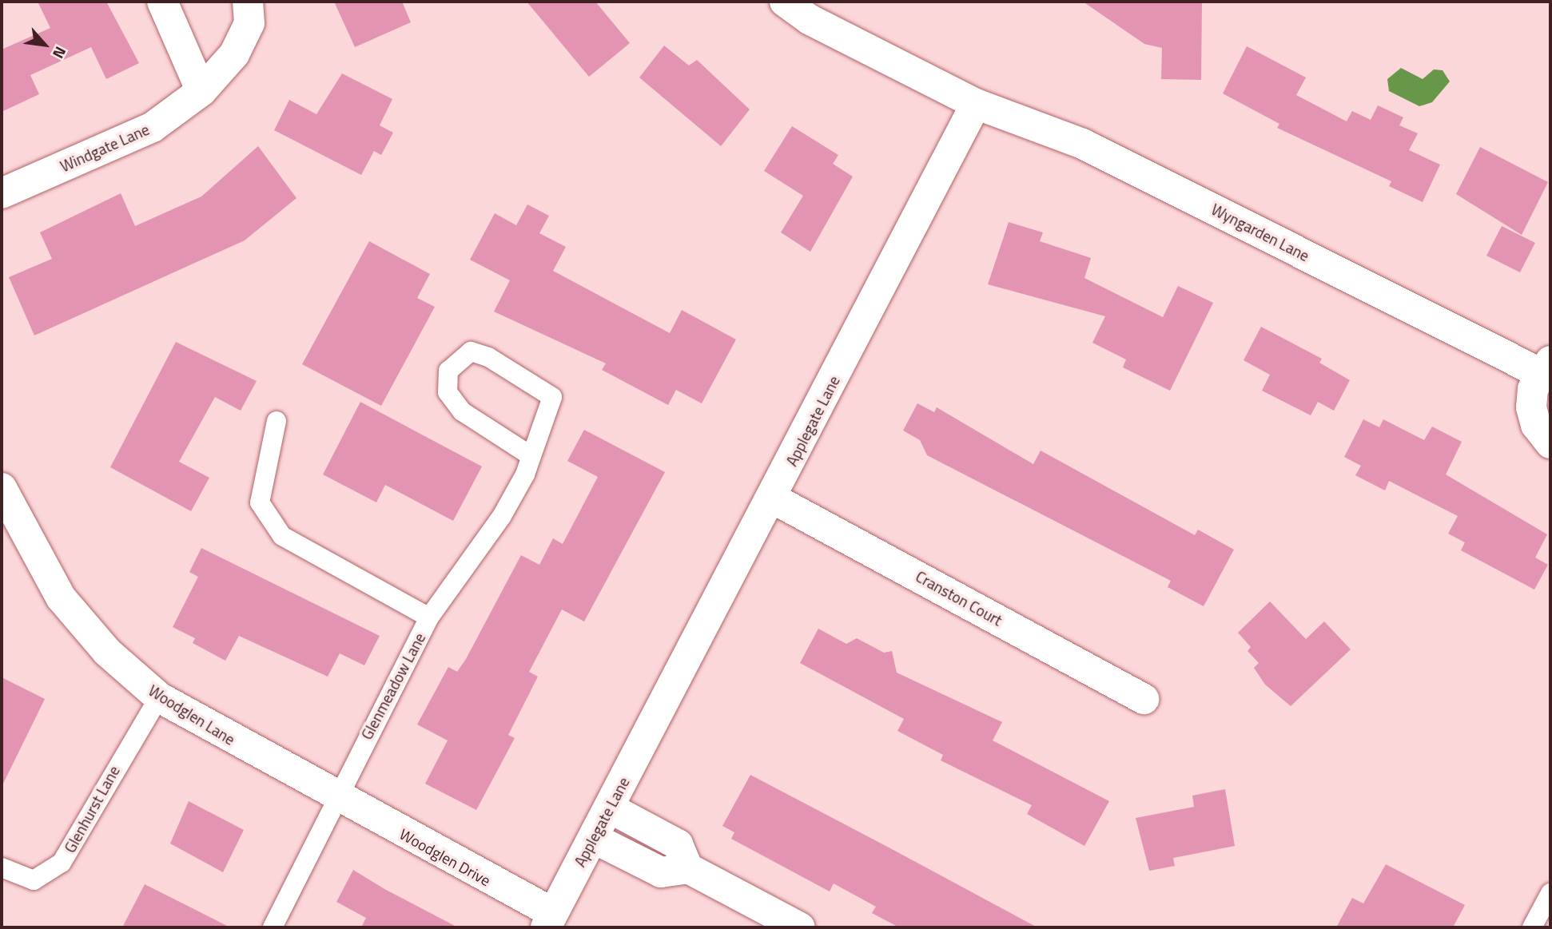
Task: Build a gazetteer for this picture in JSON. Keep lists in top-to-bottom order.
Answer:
{
  "streets": {
    "street": [
      "Windgate Lane",
      "Wyngarden Lane",
      "Applegate Lane",
      "Cranston Court",
      "Woodglen Lane",
      "Woodglen Drive"
    ],
    "lane": ["Glenmeadow Lane", "Glenhurst Lane"]
  },
  "crossings": [
    ["Wyngarden Lane", "Applegate Lane"],
    ["Applegate Lane", "Cranston Court"],
    ["Applegate Lane", "Woodglen Drive"],
    ["Glenmeadow Lane", "Woodglen Lane"],
    ["Glenmeadow Lane", "Woodglen Drive"],
    ["Woodglen Lane", "Glenhurst Lane"],
    ["Woodglen Lane", "Woodglen Drive"]
  ],
  "north": "bottom right"
}
